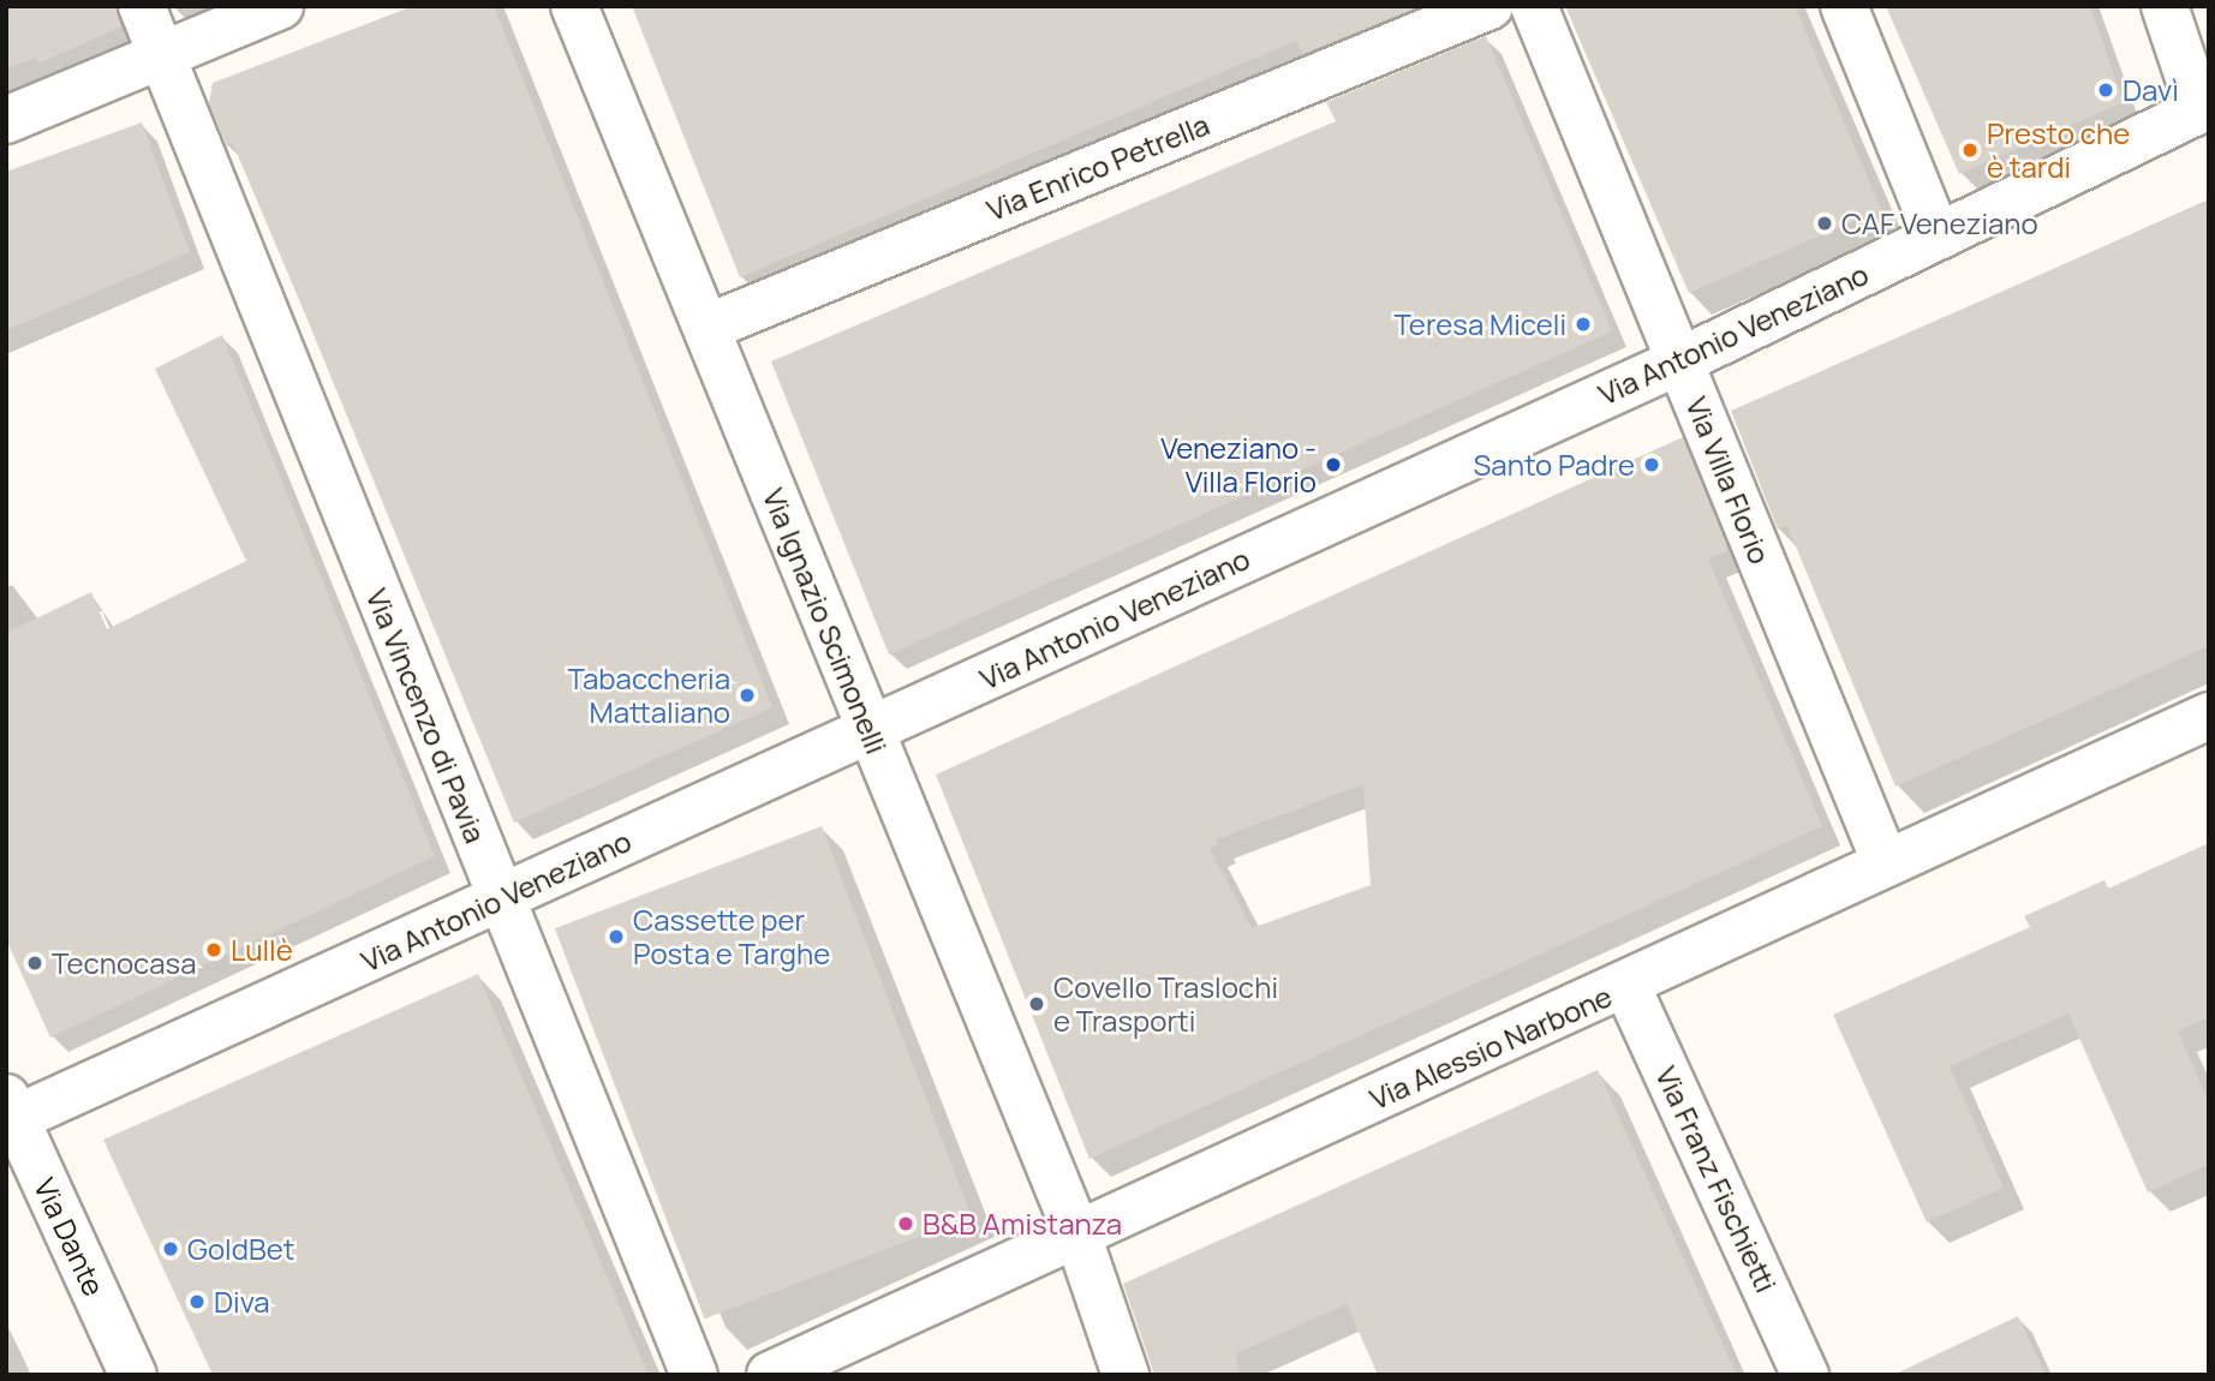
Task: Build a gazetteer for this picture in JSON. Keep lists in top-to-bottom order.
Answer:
{
  "streets": {
    "street": [
      "Via Enrico Petrella",
      "Via Antonio Veneziano",
      "Via Villa Florio",
      "Via Ignazio Scimonelli",
      "Via Vincenzo di Pavia",
      "Via Alessio Narbone",
      "Via Franz Fischietti",
      "Via Dante"
    ]
  },
  "crossings": [
    ["Via Enrico Petrella", "Via Ignazio Scimonelli"],
    ["Via Antonio Veneziano", "Via Villa Florio"],
    ["Via Antonio Veneziano", "Via Ignazio Scimonelli"],
    ["Via Antonio Veneziano", "Via Vincenzo di Pavia"],
    ["Via Antonio Veneziano", "Via Dante"],
    ["Via Villa Florio", "Via Alessio Narbone"],
    ["Via Ignazio Scimonelli", "Via Alessio Narbone"],
    ["Via Alessio Narbone", "Via Franz Fischietti"]
  ],
  "places": [
    "Davì",
    "Presto che è tardi",
    "CAF Veneziano",
    "Teresa Miceli",
    "Veneziano - Villa Florio",
    "Santo Padre",
    "Tabaccheria Mattaliano",
    "Cassette per Posta e Targhe",
    "Lullè",
    "Tecnocasa",
    "Covello Traslochi e Trasporti",
    "B&B Amistanza",
    "GoldBet",
    "Diva"
  ]
}
